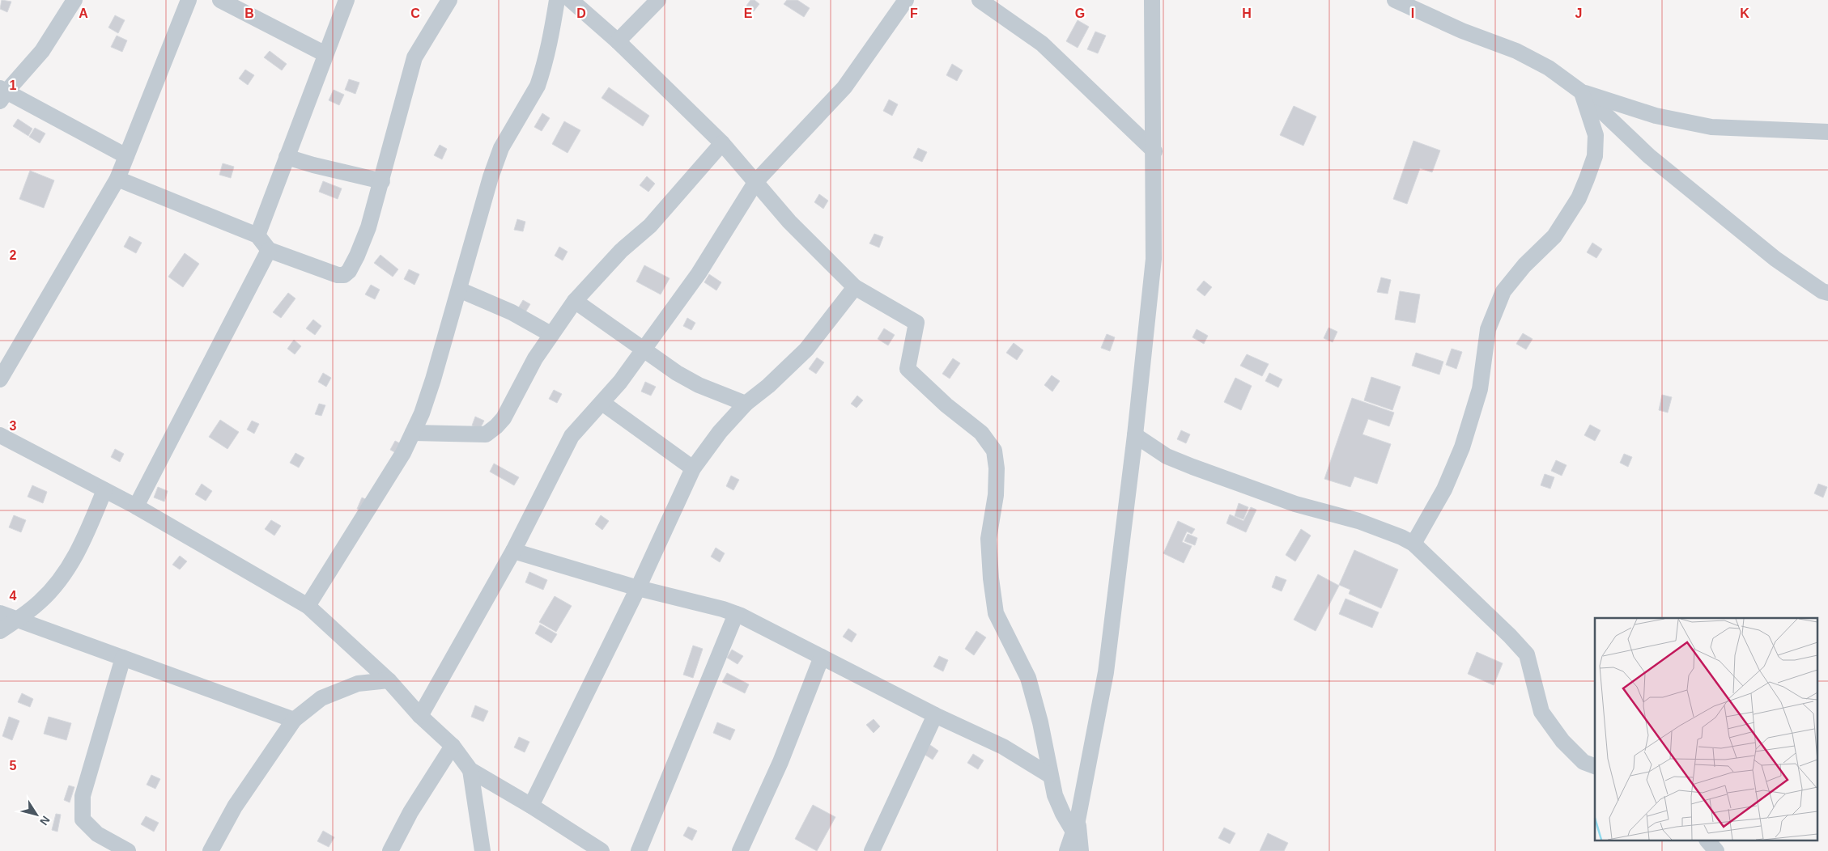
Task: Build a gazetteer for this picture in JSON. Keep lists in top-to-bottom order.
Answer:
{
  "north": "bottom right",
  "grid": {
    "columns": [
      "A",
      "B",
      "C",
      "D",
      "E",
      "F",
      "G",
      "H",
      "I",
      "J",
      "K"
    ],
    "rows": [
      "1",
      "2",
      "3",
      "4",
      "5"
    ]
  }
}
